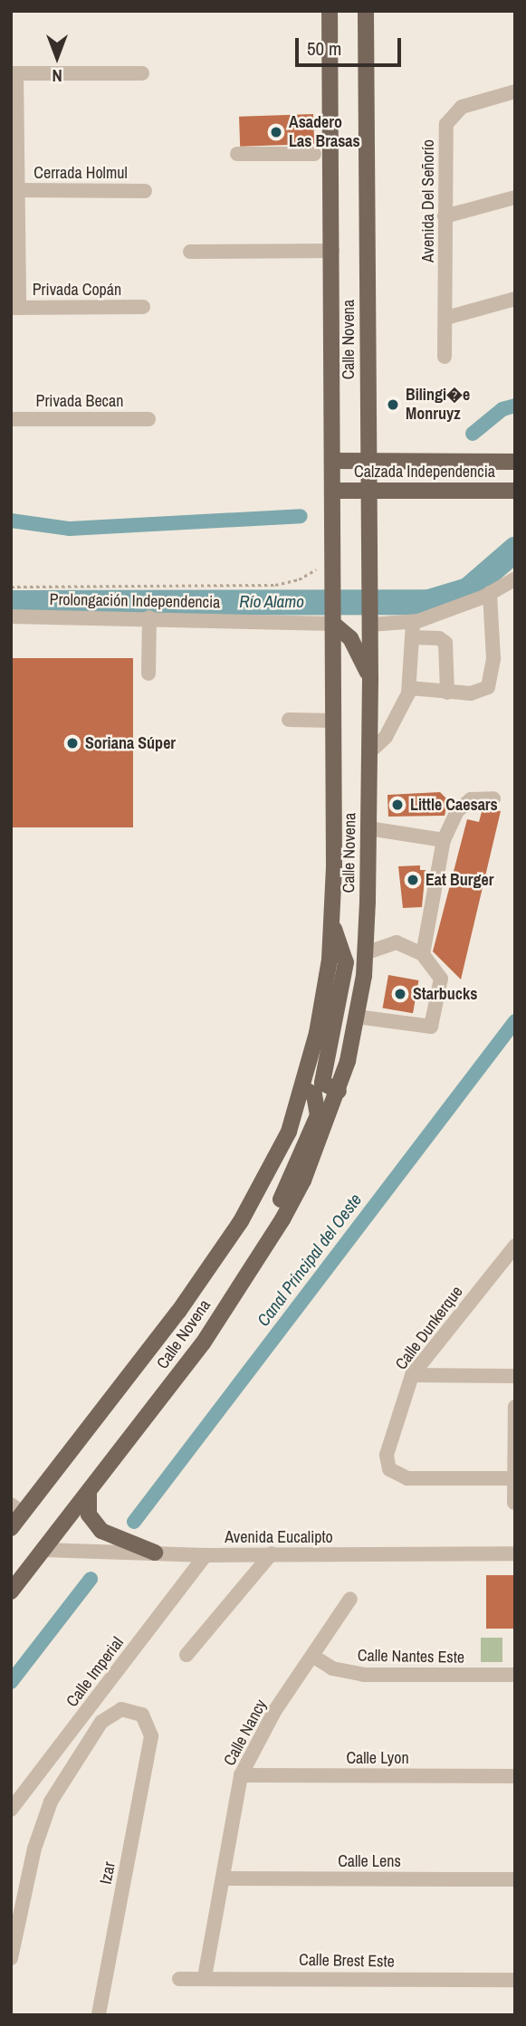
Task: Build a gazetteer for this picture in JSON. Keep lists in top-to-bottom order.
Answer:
{
  "streets": {
    "main road": ["Calle Novena", "Calzada Independencia"],
    "street": [
      "Cerrada Holmul",
      "Avenida Del Señorío",
      "Privada Copán",
      "Privada Becan",
      "Prolongación Independencia",
      "Calle Dunkerque",
      "Avenida Eucalipto",
      "Calle Nantes Este",
      "Calle Imperial",
      "Calle Nancy",
      "Calle Lyon",
      "Calle Lens",
      "Izar",
      "Calle Brest Este"
    ]
  },
  "crossings": [
    ["Calle Novena", "Calzada Independencia"],
    ["Calle Novena", "Prolongación Independencia"],
    ["Calle Novena", "Avenida Eucalipto"],
    ["Avenida Eucalipto", "Calle Imperial"],
    ["Calle Nantes Este", "Calle Nancy"],
    ["Calle Nancy", "Calle Lyon"],
    ["Calle Nancy", "Calle Lens"],
    ["Calle Nancy", "Calle Brest Este"]
  ],
  "water": ["Río Alamo", "Canal Principal del Oeste"],
  "places": [
    "Asadero Las Brasas",
    "Bilingi�e Monruyz",
    "Soriana Súper",
    "Little Caesars",
    "Eat Burger",
    "Starbucks"
  ],
  "scale_bar": "50 m",
  "north": "bottom"
}
